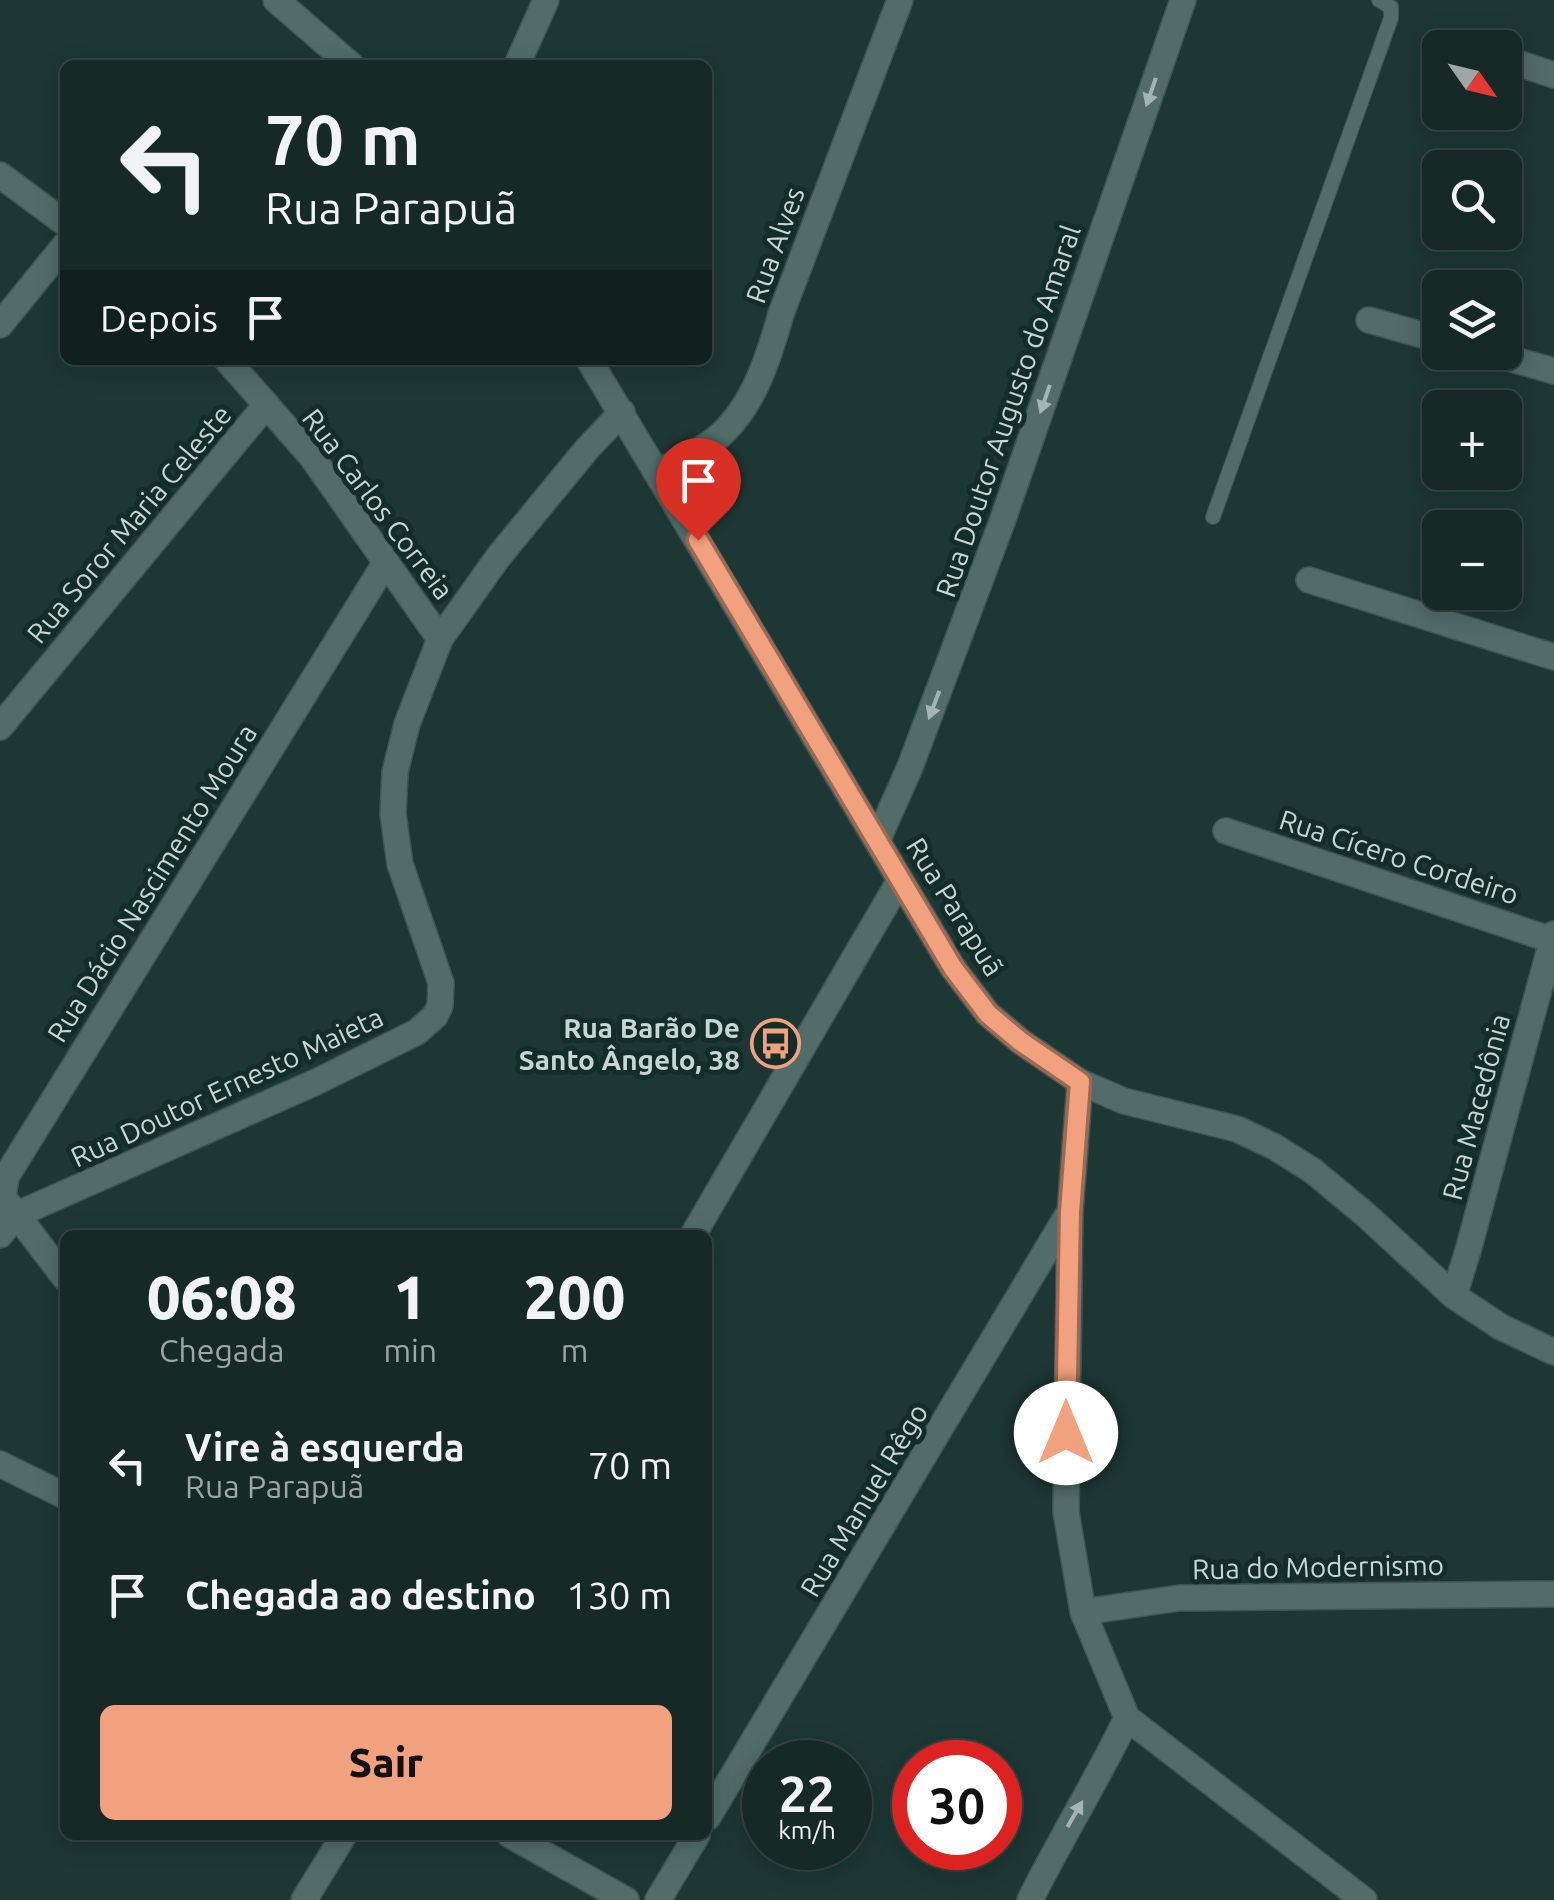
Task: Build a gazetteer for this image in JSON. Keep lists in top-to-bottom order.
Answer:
{
  "streets": {
    "street": [
      "Rua Alves",
      "Rua Doutor Augusto do Amaral",
      "Rua Carlos Correia",
      "Rua Soror Maria Celeste",
      "Rua Cícero Cordeiro",
      "Rua Dácio Nascimento Moura",
      "Rua Parapuã",
      "Rua Doutor Ernesto Maieta",
      "Rua Macedônia",
      "Rua Manuel Rêgo",
      "Rua do Modernismo"
    ]
  },
  "crossings": [
    ["Rua Alves", "Rua Parapuã"],
    ["Rua Doutor Augusto do Amaral", "Rua Parapuã"],
    ["Rua Carlos Correia", "Rua Soror Maria Celeste"],
    ["Rua Carlos Correia", "Rua Dácio Nascimento Moura"],
    ["Rua Carlos Correia", "Rua Doutor Ernesto Maieta"],
    ["Rua Cícero Cordeiro", "Rua Macedônia"],
    ["Rua Dácio Nascimento Moura", "Rua Doutor Ernesto Maieta"],
    ["Rua Parapuã", "Rua Doutor Ernesto Maieta"],
    ["Rua Parapuã", "Rua Macedônia"]
  ],
  "one_way": ["Rua Doutor Augusto do Amaral"],
  "places": {
    "bus stop": ["Rua Barão De Santo Ângelo, 38"]
  },
  "north": "bottom right",
  "page": {
    "map_buttons": ["+", "−"],
    "turn": ["70 m", "Rua Parapuã"],
    "then": "Depois",
    "eta": [
      "06:08",
      "Chegada",
      "1",
      "min",
      "200",
      "m"
    ],
    "list": [
      {
        "name": "Vire à esquerda",
        "note": "Rua Parapuã",
        "value": "70 m"
      },
      {
        "name": "Chegada ao destino",
        "value": "130 m"
      }
    ],
    "buttons": "Sair",
    "speed": "22 km/h",
    "limit": "30"
  }
}
